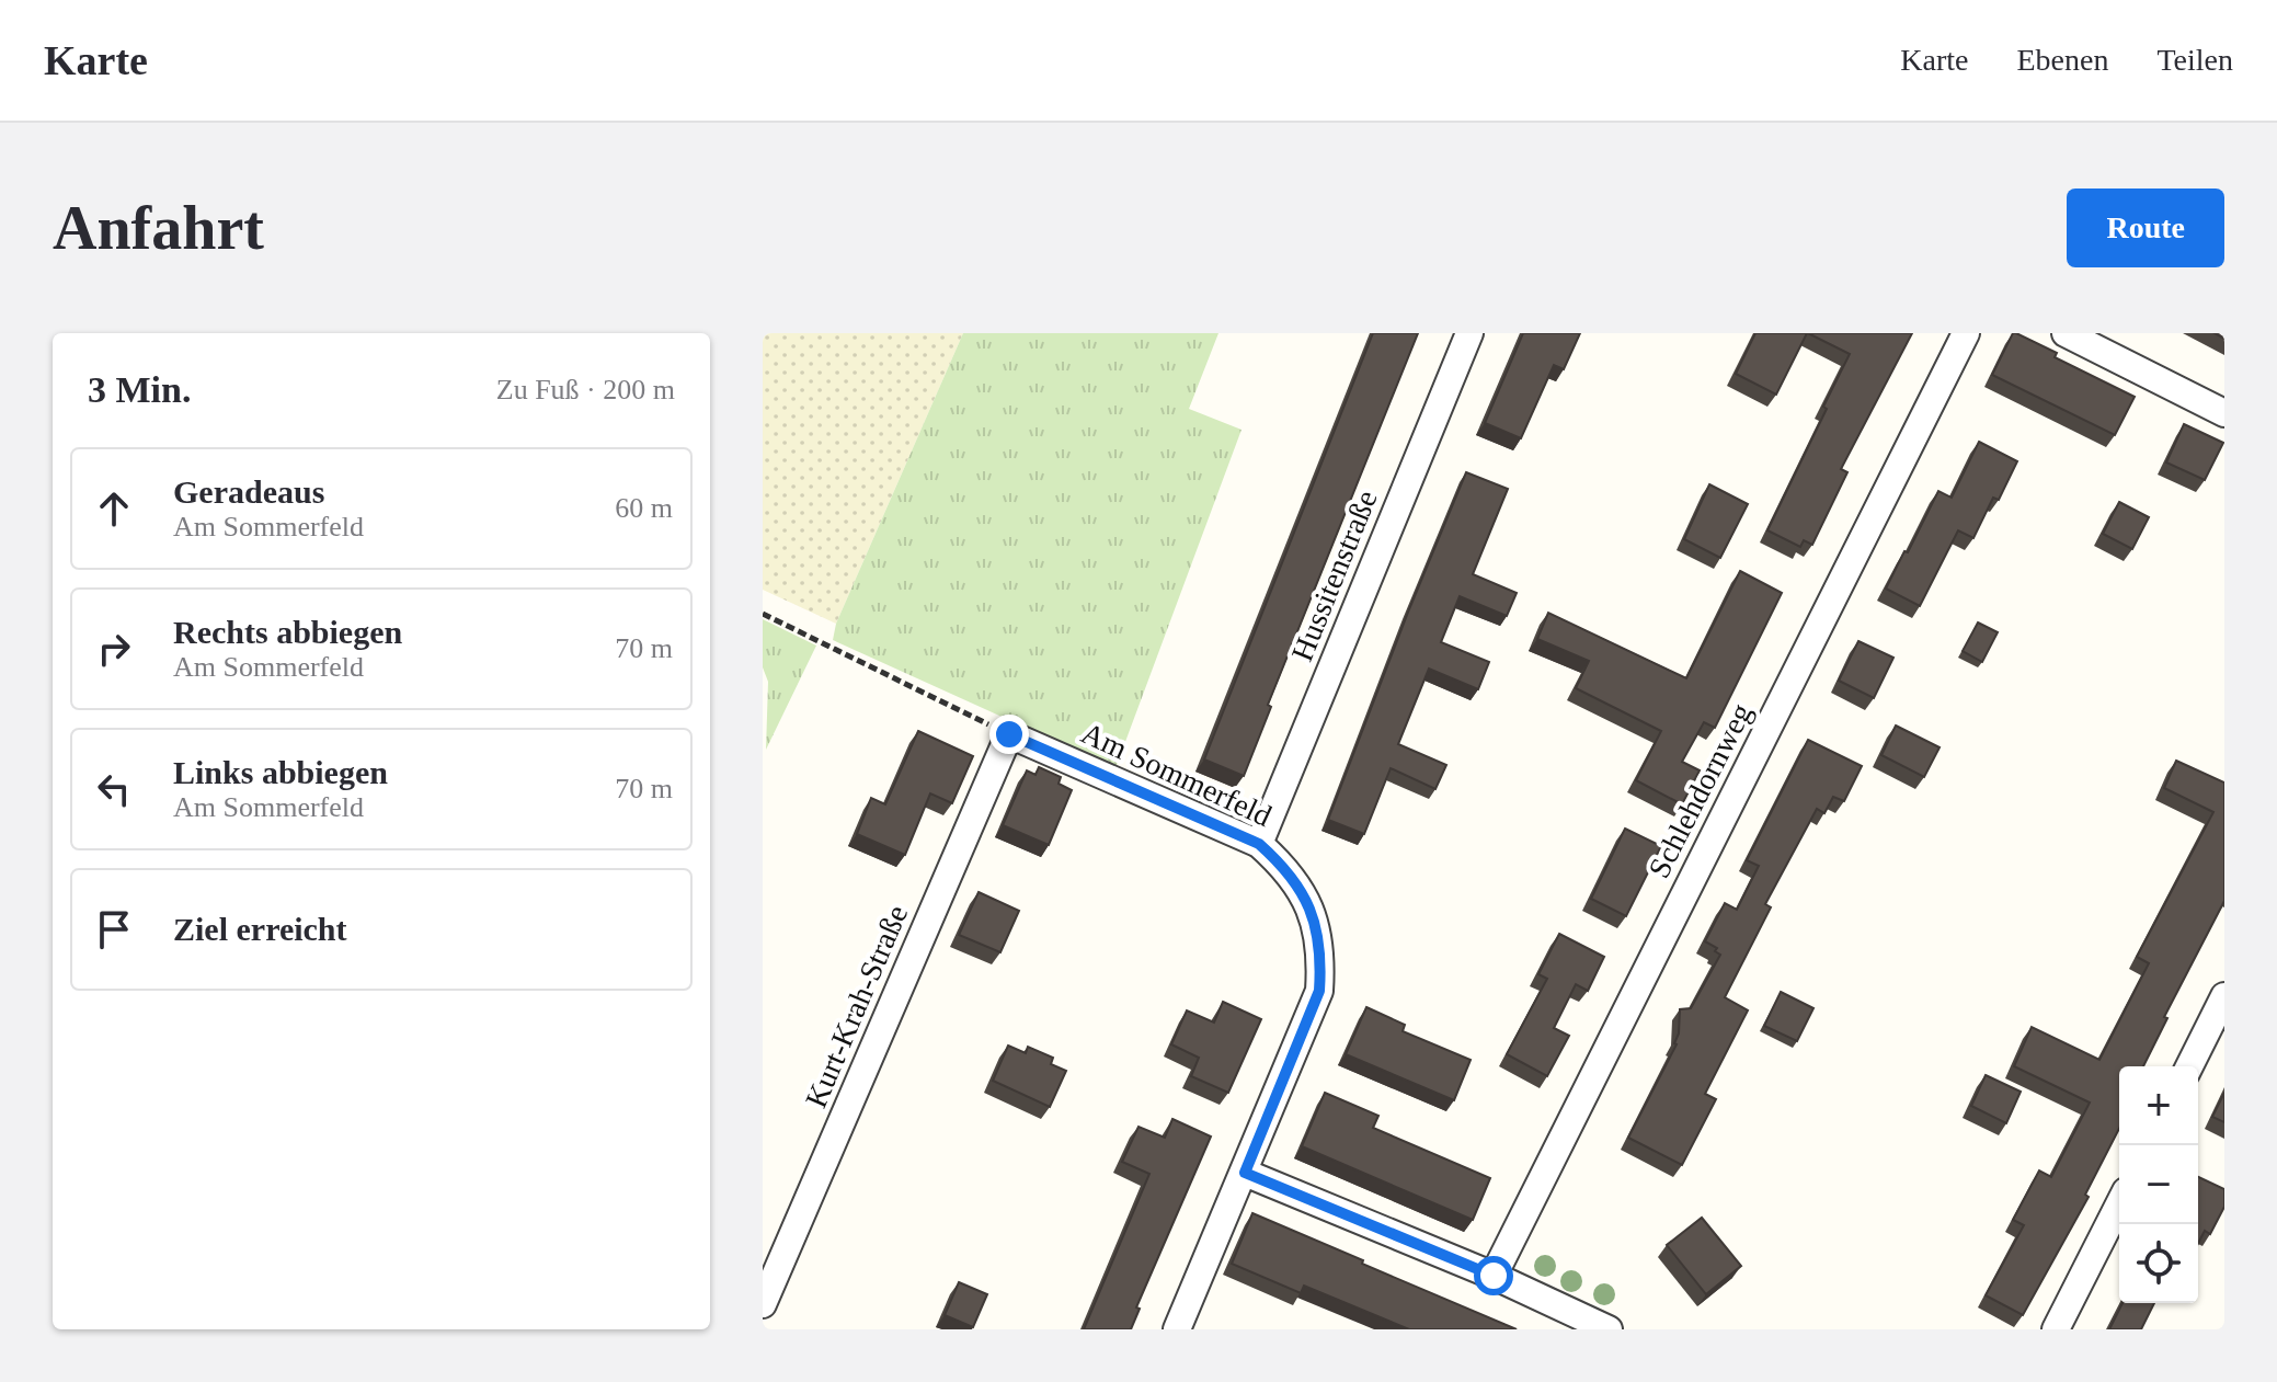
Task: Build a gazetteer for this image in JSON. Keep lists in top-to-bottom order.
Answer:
{
  "streets": {
    "street": [
      "Hussitenstraße",
      "Am Sommerfeld",
      "Schlehdornweg",
      "Kurt-Krah-Straße"
    ]
  },
  "crossings": [
    ["Hussitenstraße", "Am Sommerfeld"],
    ["Am Sommerfeld", "Kurt-Krah-Straße"]
  ],
  "page": {
    "header": "Karte",
    "nav": ["Karte", "Ebenen", "Teilen"],
    "buttons": "Route",
    "title": "Anfahrt",
    "heading": ["3 Min.", "Zu Fuß · 200 m"],
    "list": [
      ["Geradeaus", "Am Sommerfeld", "60 m"],
      ["Rechts abbiegen", "Am Sommerfeld", "70 m"],
      ["Links abbiegen", "Am Sommerfeld", "70 m"],
      "Ziel erreicht"
    ],
    "map_buttons": ["+", "−"]
  }
}
